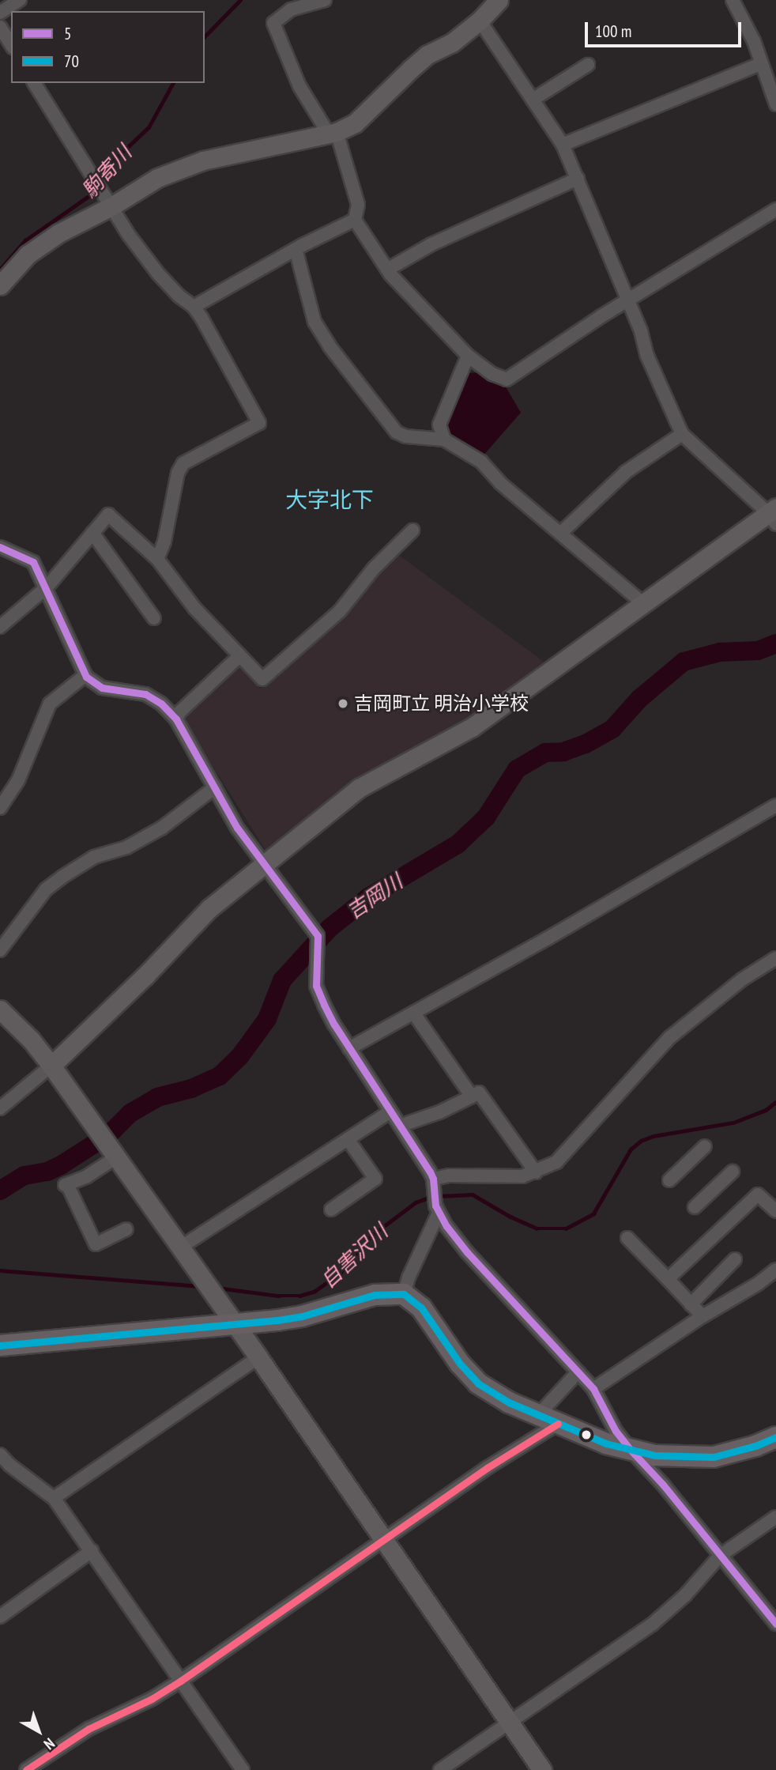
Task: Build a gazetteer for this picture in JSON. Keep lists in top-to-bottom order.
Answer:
{
  "districts": ["大字北下"],
  "water": ["駒寄川", "吉岡川", "自害沢川"],
  "places": ["吉岡町立 明治小学校"],
  "lines": ["transit line 5", "transit line 70"],
  "legend": ["5", "70"],
  "scale_bar": "100 m",
  "north": "bottom right"
}
